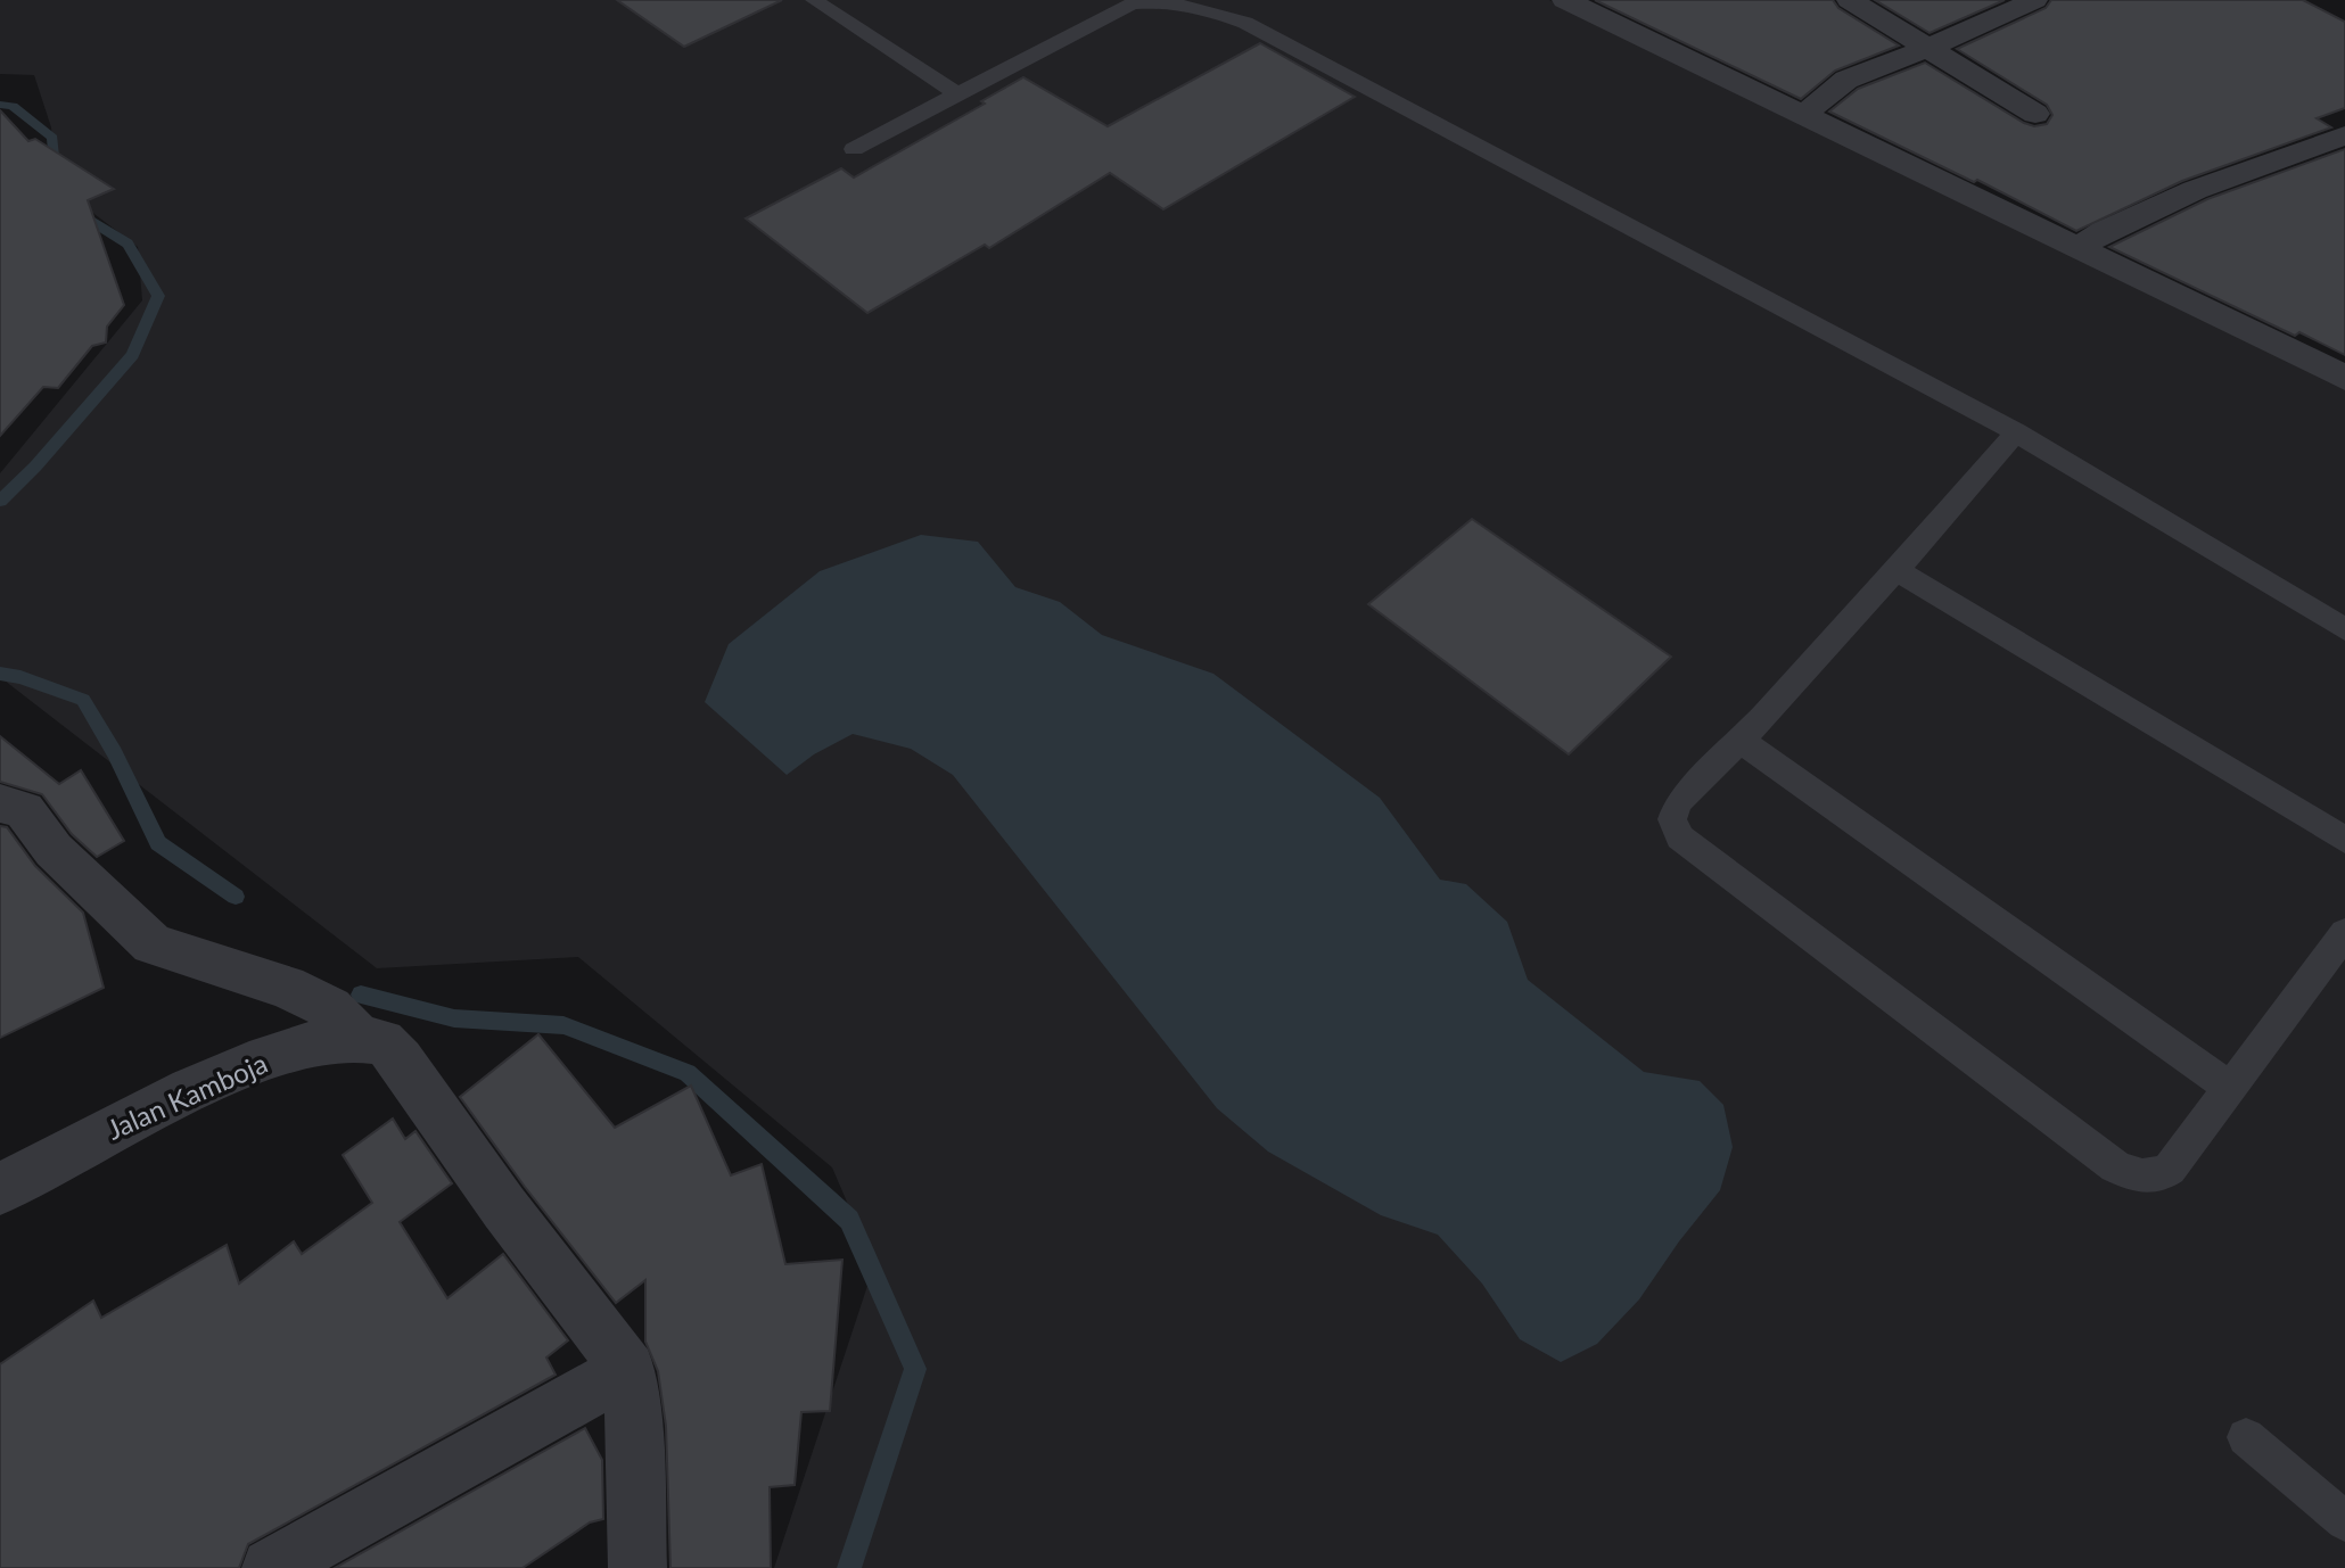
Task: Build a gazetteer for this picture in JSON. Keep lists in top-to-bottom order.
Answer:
{
  "streets": {
    "street": ["Jalan Kamboja"]
  }
}
